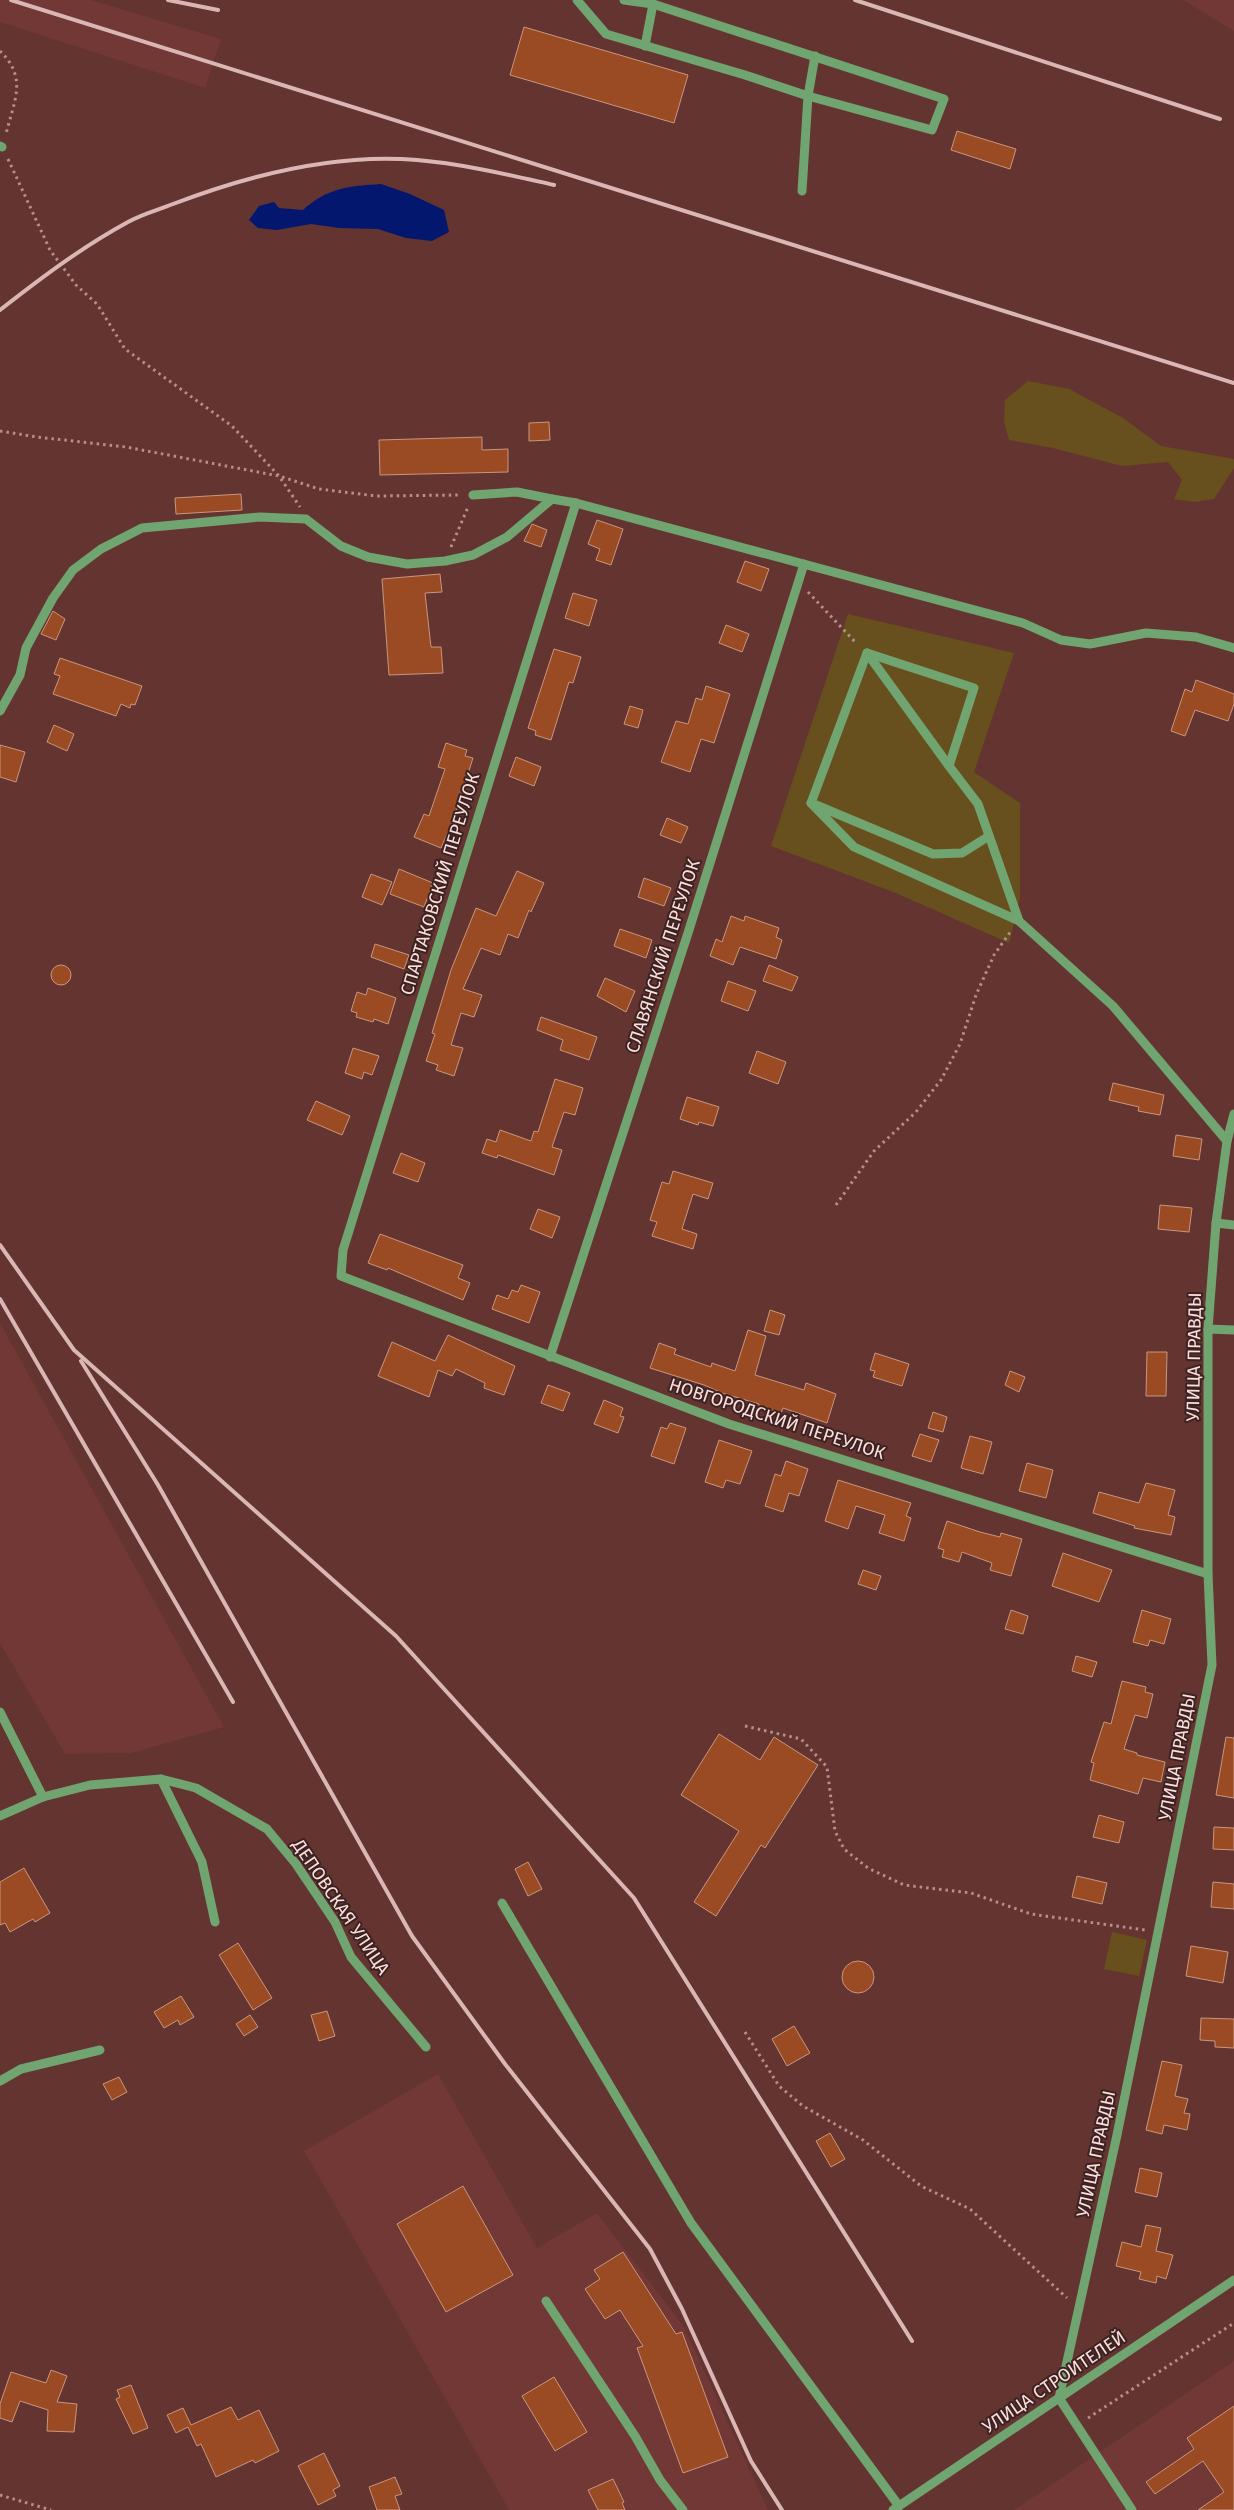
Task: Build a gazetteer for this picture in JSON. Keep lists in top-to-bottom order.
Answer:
{
  "streets": {
    "street": [
      "СПАРТАКОВСКИЙ ПЕРЕУЛОК",
      "СЛАВЯНСКИЙ ПЕРЕУЛОК",
      "УЛИЦА ПРАВДЫ",
      "НОВГОРОДСКИЙ ПЕРЕУЛОК",
      "ДЕПОВСКАЯ УЛИЦА",
      "УЛИЦА СТРОИТЕЛЕЙ"
    ]
  },
  "crossings": [
    ["СПАРТАКОВСКИЙ ПЕРЕУЛОК", "НОВГОРОДСКИЙ ПЕРЕУЛОК"],
    ["СЛАВЯНСКИЙ ПЕРЕУЛОК", "НОВГОРОДСКИЙ ПЕРЕУЛОК"],
    ["УЛИЦА ПРАВДЫ", "НОВГОРОДСКИЙ ПЕРЕУЛОК"],
    ["УЛИЦА ПРАВДЫ", "УЛИЦА СТРОИТЕЛЕЙ"]
  ]
}
